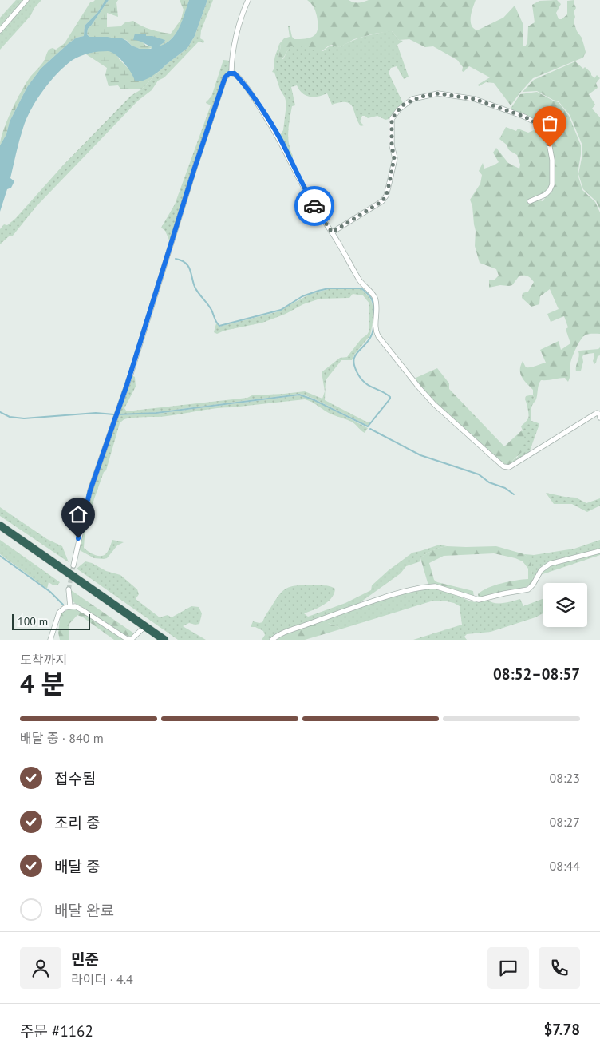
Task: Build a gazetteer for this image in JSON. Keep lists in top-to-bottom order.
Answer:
{
  "scale_bar": "100 m",
  "page": {
    "scale": "100 m",
    "heading": ["4 분", "도착까지", "08:52–08:57"],
    "panel": [
      "민준",
      "라이더 · 4.4",
      "주문 #1162",
      "$7.78"
    ],
    "bar": "배달 중 · 840 m",
    "list": [
      ["접수됨", "08:23"],
      ["조리 중", "08:27"],
      ["배달 중", "08:44"],
      "배달 완료"
    ]
  }
}
